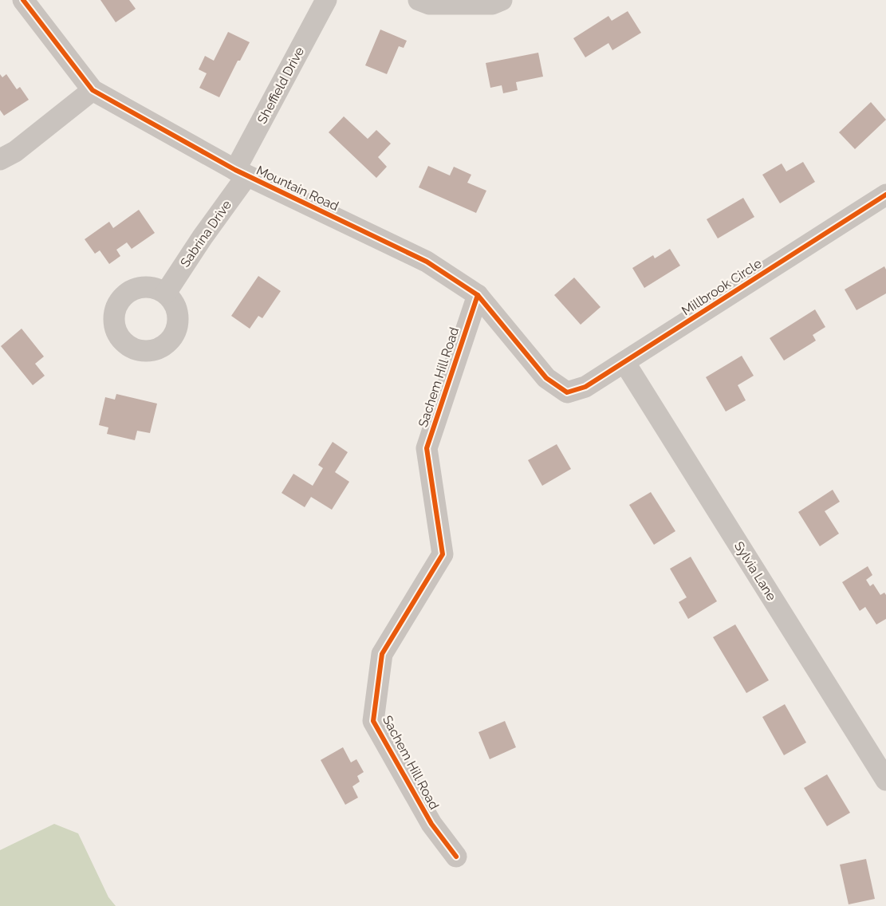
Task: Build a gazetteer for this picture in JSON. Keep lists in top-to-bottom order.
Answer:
{
  "streets": {
    "street": [
      "Sheffield Drive",
      "Mountain Road",
      "Sabrina Drive",
      "Millbrook Circle",
      "Sachem Hill Road",
      "Sylvia Lane"
    ]
  },
  "crossings": [
    ["Sheffield Drive", "Mountain Road"],
    ["Sheffield Drive", "Sabrina Drive"],
    ["Mountain Road", "Sabrina Drive"],
    ["Mountain Road", "Millbrook Circle"],
    ["Mountain Road", "Sachem Hill Road"],
    ["Millbrook Circle", "Sylvia Lane"]
  ]
}
